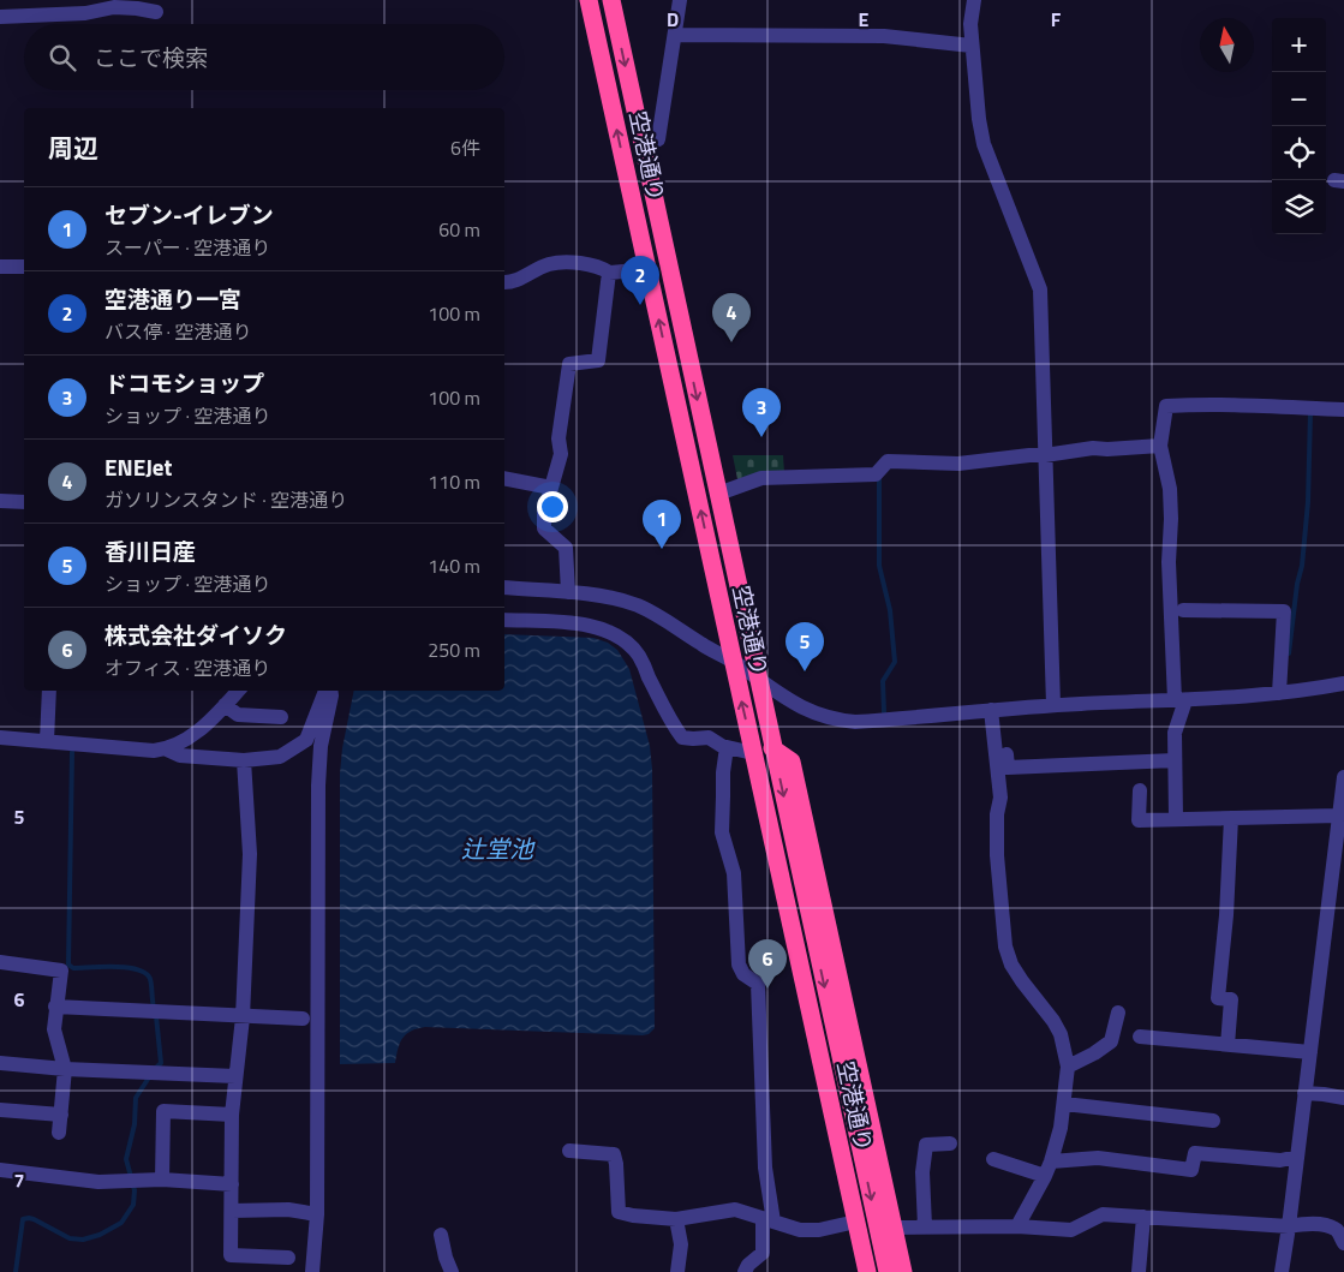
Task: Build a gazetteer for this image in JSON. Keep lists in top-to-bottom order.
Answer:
{
  "streets": {
    "highway": ["空港通り"]
  },
  "water": ["辻堂池"],
  "north": "top",
  "page": {
    "map_buttons": ["+", "−"],
    "search": "ここで検索",
    "heading": ["周辺", "6件"],
    "list": [
      {
        "mark": "1",
        "name": "セブン-イレブン",
        "note": "スーパー · 空港通り",
        "value": "60 m"
      },
      {
        "mark": "2",
        "name": "空港通り一宮",
        "note": "バス停 · 空港通り",
        "value": "100 m"
      },
      {
        "mark": "3",
        "name": "ドコモショップ",
        "note": "ショップ · 空港通り",
        "value": "100 m"
      },
      {
        "mark": "4",
        "name": "ENEJet",
        "note": "ガソリンスタンド · 空港通り",
        "value": "110 m"
      },
      {
        "mark": "5",
        "name": "香川日産",
        "note": "ショップ · 空港通り",
        "value": "140 m"
      },
      {
        "mark": "6",
        "name": "株式会社ダイソク",
        "note": "オフィス · 空港通り",
        "value": "250 m"
      }
    ],
    "pins": [
      "2",
      "4",
      "3",
      "1",
      "5",
      "6"
    ]
  },
  "grid": {
    "columns": ["D", "E", "F"],
    "rows": ["5", "6", "7"]
  }
}
